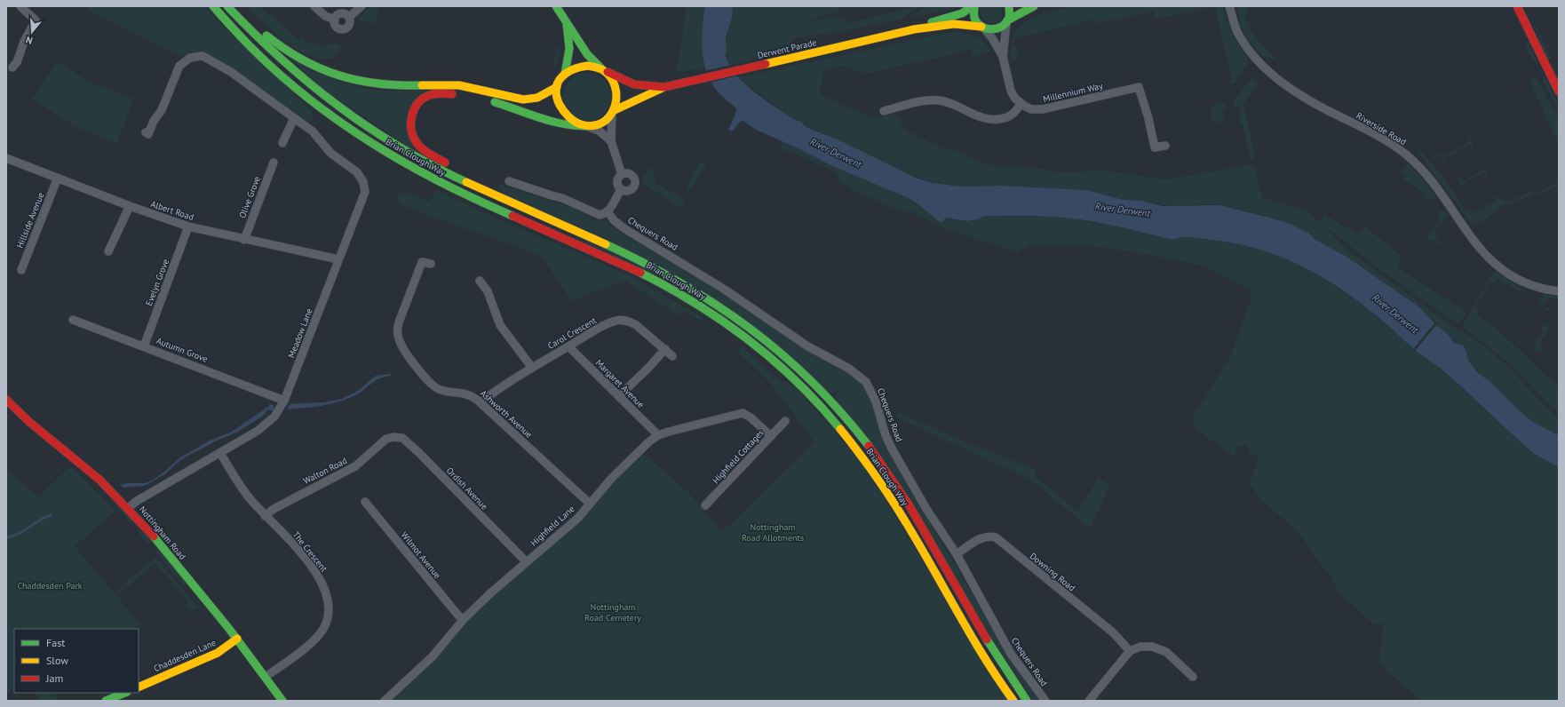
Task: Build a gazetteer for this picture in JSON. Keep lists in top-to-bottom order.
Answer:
{
  "streets": {
    "main road": [
      "Derwent Parade",
      "Brian Clough Way",
      "Nottingham Road",
      "Chaddesden Lane"
    ],
    "street": [
      "Millennium Way",
      "Riverside Road",
      "Olive Grove",
      "Albert Road",
      "Hillside Avenue",
      "Chequers Road",
      "Evelyn Grove",
      "Meadow Lane",
      "Carol Crescent",
      "Autumn Grove",
      "Margaret Avenue",
      "Ashworth Avenue",
      "Highfield Cottages",
      "Walton Road",
      "Ordish Avenue",
      "Highfield Lane",
      "The Crescent",
      "Wilmot Avenue",
      "Downing Road"
    ]
  },
  "crossings": [
    ["Olive Grove", "Albert Road"],
    ["Albert Road", "Hillside Avenue"],
    ["Albert Road", "Evelyn Grove"],
    ["Albert Road", "Meadow Lane"],
    ["Chequers Road", "Downing Road"],
    ["Evelyn Grove", "Autumn Grove"],
    ["Meadow Lane", "Autumn Grove"],
    ["Meadow Lane", "Nottingham Road"],
    ["Meadow Lane", "The Crescent"],
    ["Carol Crescent", "Margaret Avenue"],
    ["Carol Crescent", "Ashworth Avenue"],
    ["Margaret Avenue", "Highfield Lane"],
    ["Ashworth Avenue", "Highfield Lane"],
    ["Highfield Cottages", "Highfield Lane"],
    ["Walton Road", "Ordish Avenue"],
    ["Walton Road", "The Crescent"],
    ["Ordish Avenue", "Highfield Lane"],
    ["Highfield Lane", "Wilmot Avenue"],
    ["Nottingham Road", "The Crescent"],
    ["Nottingham Road", "Chaddesden Lane"]
  ],
  "water": ["River Derwent"],
  "parks": ["Nottingham Road Allotments", "Chaddesden Park", "Nottingham Road Cemetery"],
  "legend": ["Fast", "Slow", "Jam"],
  "north": "bottom"
}
